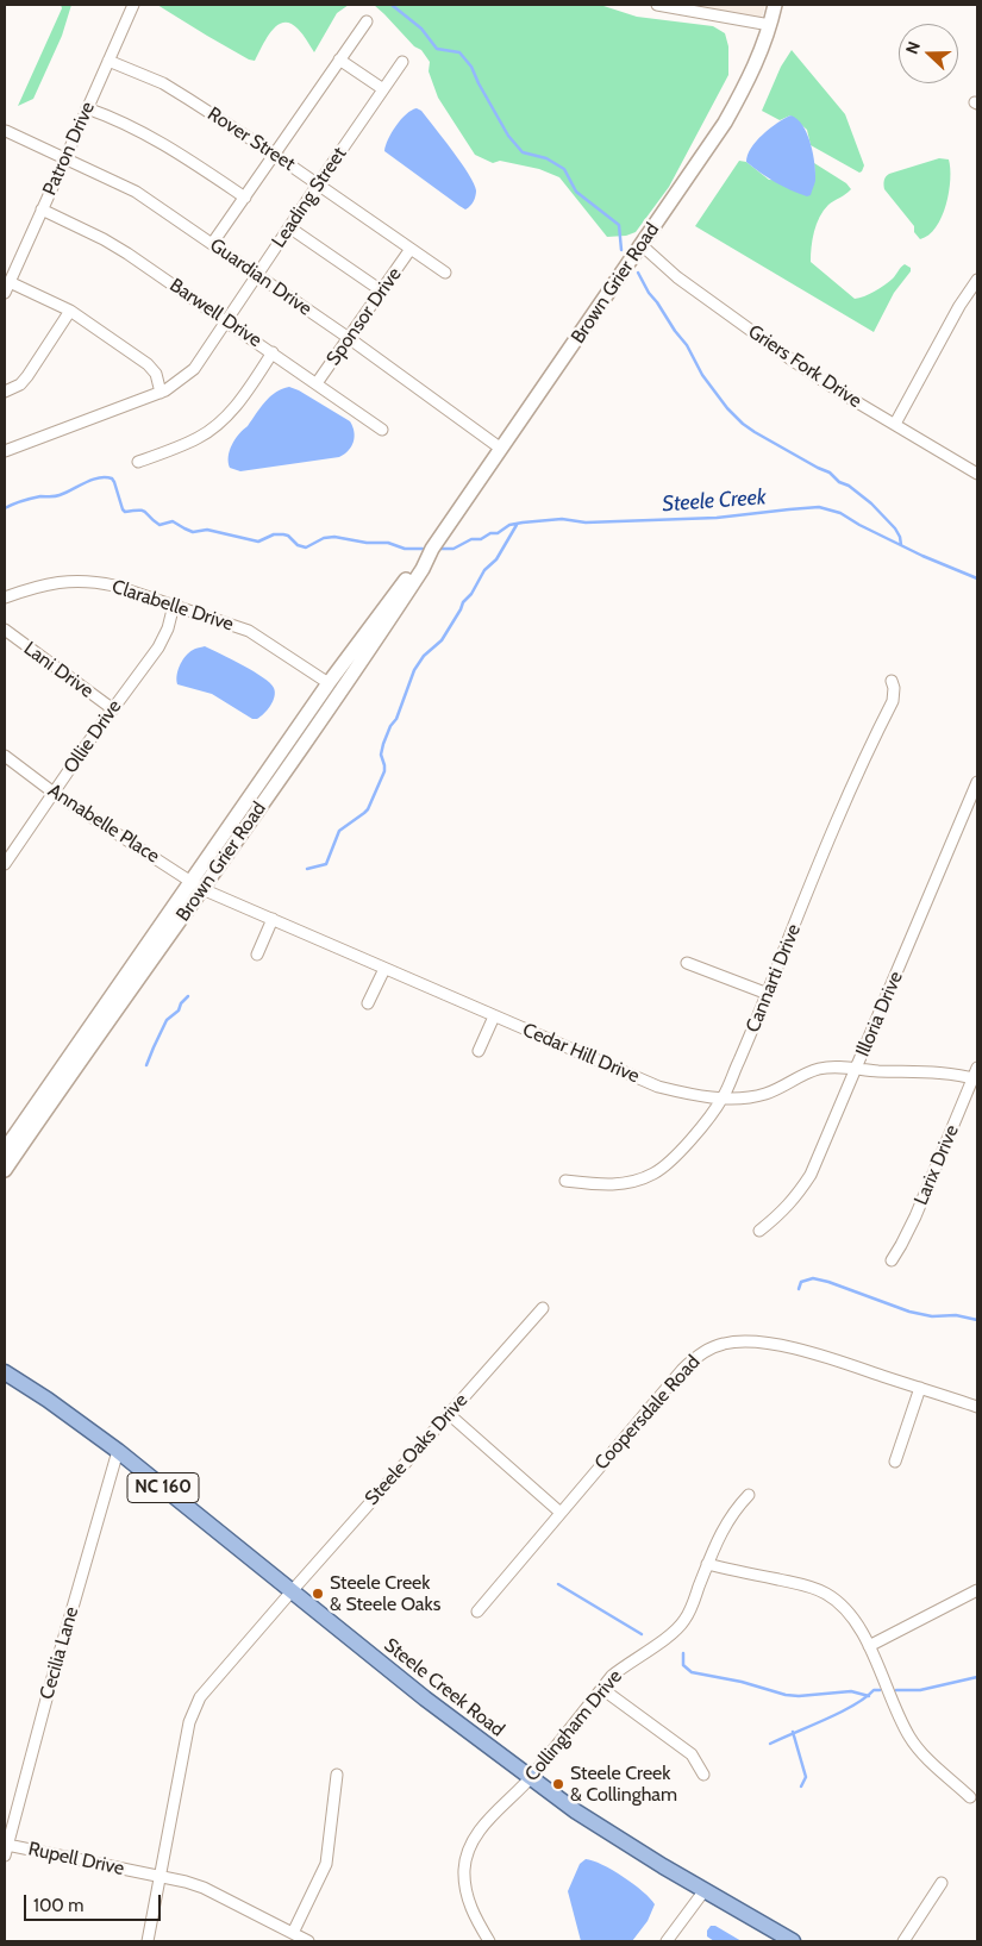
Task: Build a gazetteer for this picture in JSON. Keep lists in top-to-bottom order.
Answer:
{
  "streets": {
    "main road": ["Brown Grier Road", "NC 160", "Steele Creek Road"],
    "street": [
      "Rover Street",
      "Patron Drive",
      "Leading Street",
      "Guardian Drive",
      "Barwell Drive",
      "Sponsor Drive",
      "Griers Fork Drive",
      "Clarabelle Drive",
      "Lani Drive",
      "Ollie Drive",
      "Annabelle Place",
      "Cannarti Drive",
      "Illoria Drive",
      "Cedar Hill Drive",
      "Larix Drive",
      "Coopersdale Road",
      "Steele Oaks Drive",
      "Cecilia Lane",
      "Collingham Drive",
      "Rupell Drive"
    ]
  },
  "crossings": [
    ["Rover Street", "Patron Drive"],
    ["Rover Street", "Leading Street"],
    ["Rover Street", "Sponsor Drive"],
    ["Patron Drive", "Guardian Drive"],
    ["Patron Drive", "Barwell Drive"],
    ["Leading Street", "Guardian Drive"],
    ["Leading Street", "Barwell Drive"],
    ["Guardian Drive", "Brown Grier Road"],
    ["Guardian Drive", "Sponsor Drive"],
    ["Brown Grier Road", "Griers Fork Drive"],
    ["Brown Grier Road", "Clarabelle Drive"],
    ["Brown Grier Road", "Annabelle Place"],
    ["Brown Grier Road", "Cedar Hill Drive"],
    ["Barwell Drive", "Sponsor Drive"],
    ["Clarabelle Drive", "Ollie Drive"],
    ["Lani Drive", "Ollie Drive"],
    ["Ollie Drive", "Annabelle Place"],
    ["Annabelle Place", "Cedar Hill Drive"],
    ["Cannarti Drive", "Cedar Hill Drive"],
    ["Illoria Drive", "Cedar Hill Drive"],
    ["Cedar Hill Drive", "Larix Drive"],
    ["Steele Oaks Drive", "Steele Creek Road"],
    ["Cecilia Lane", "Steele Creek Road"],
    ["Cecilia Lane", "Rupell Drive"],
    ["Steele Creek Road", "Collingham Drive"]
  ],
  "water": ["Steele Creek"],
  "places": ["Steele Creek & Steele Oaks", "Steele Creek & Collingham"],
  "scale_bar": "100 m",
  "north": "left"
}
